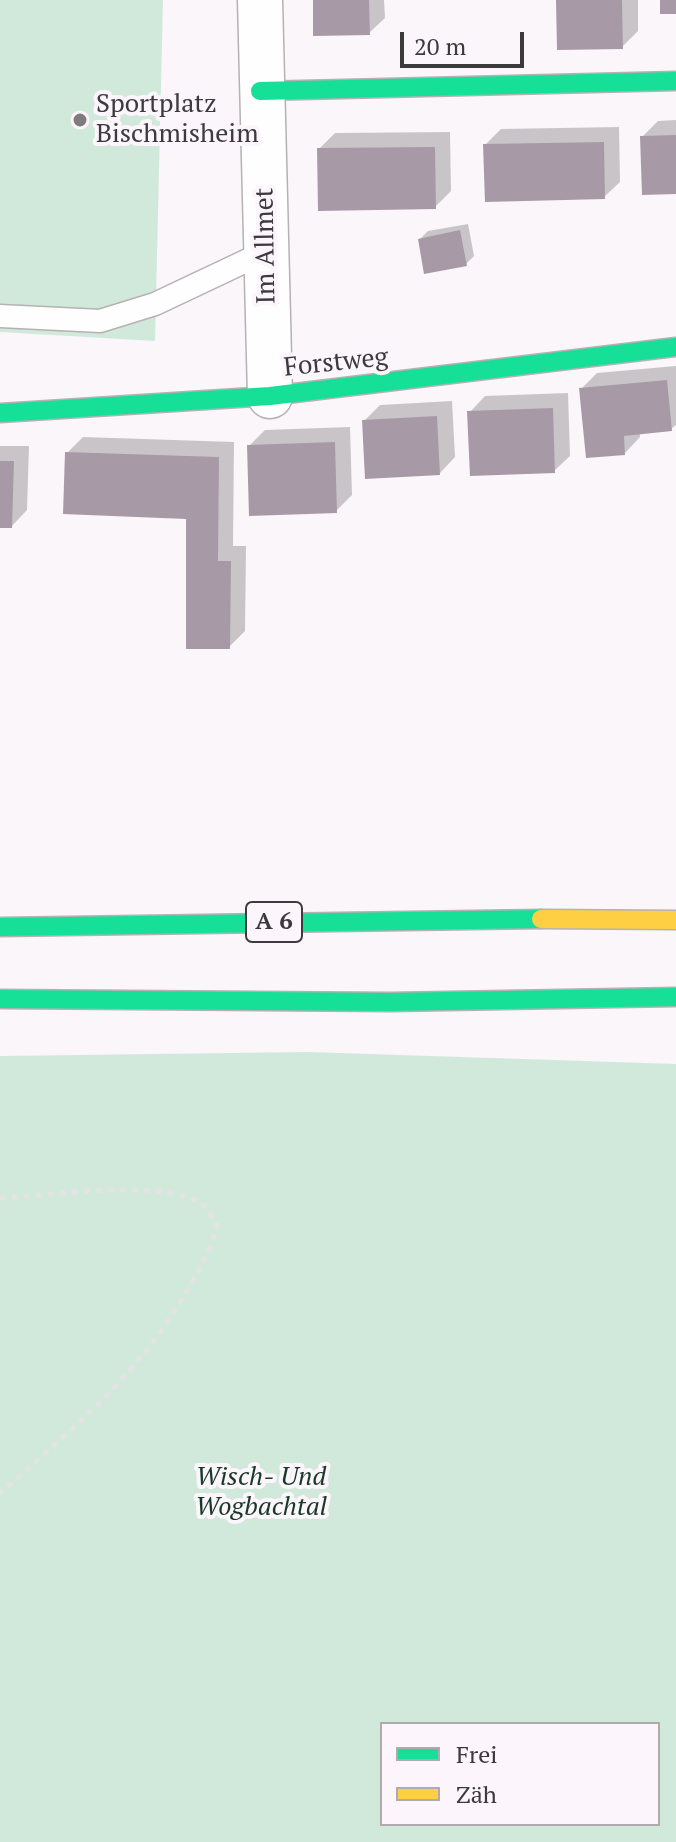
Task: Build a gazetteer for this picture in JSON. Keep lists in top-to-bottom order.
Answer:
{
  "streets": {
    "main road": ["Forstweg", "A 6"],
    "street": ["Im Allmet"]
  },
  "crossings": [
    ["Im Allmet", "Forstweg"]
  ],
  "parks": ["Wisch- Und Wogbachtal"],
  "places": ["Sportplatz Bischmisheim"],
  "legend": ["Frei", "Zäh"],
  "scale_bar": "20 m"
}
